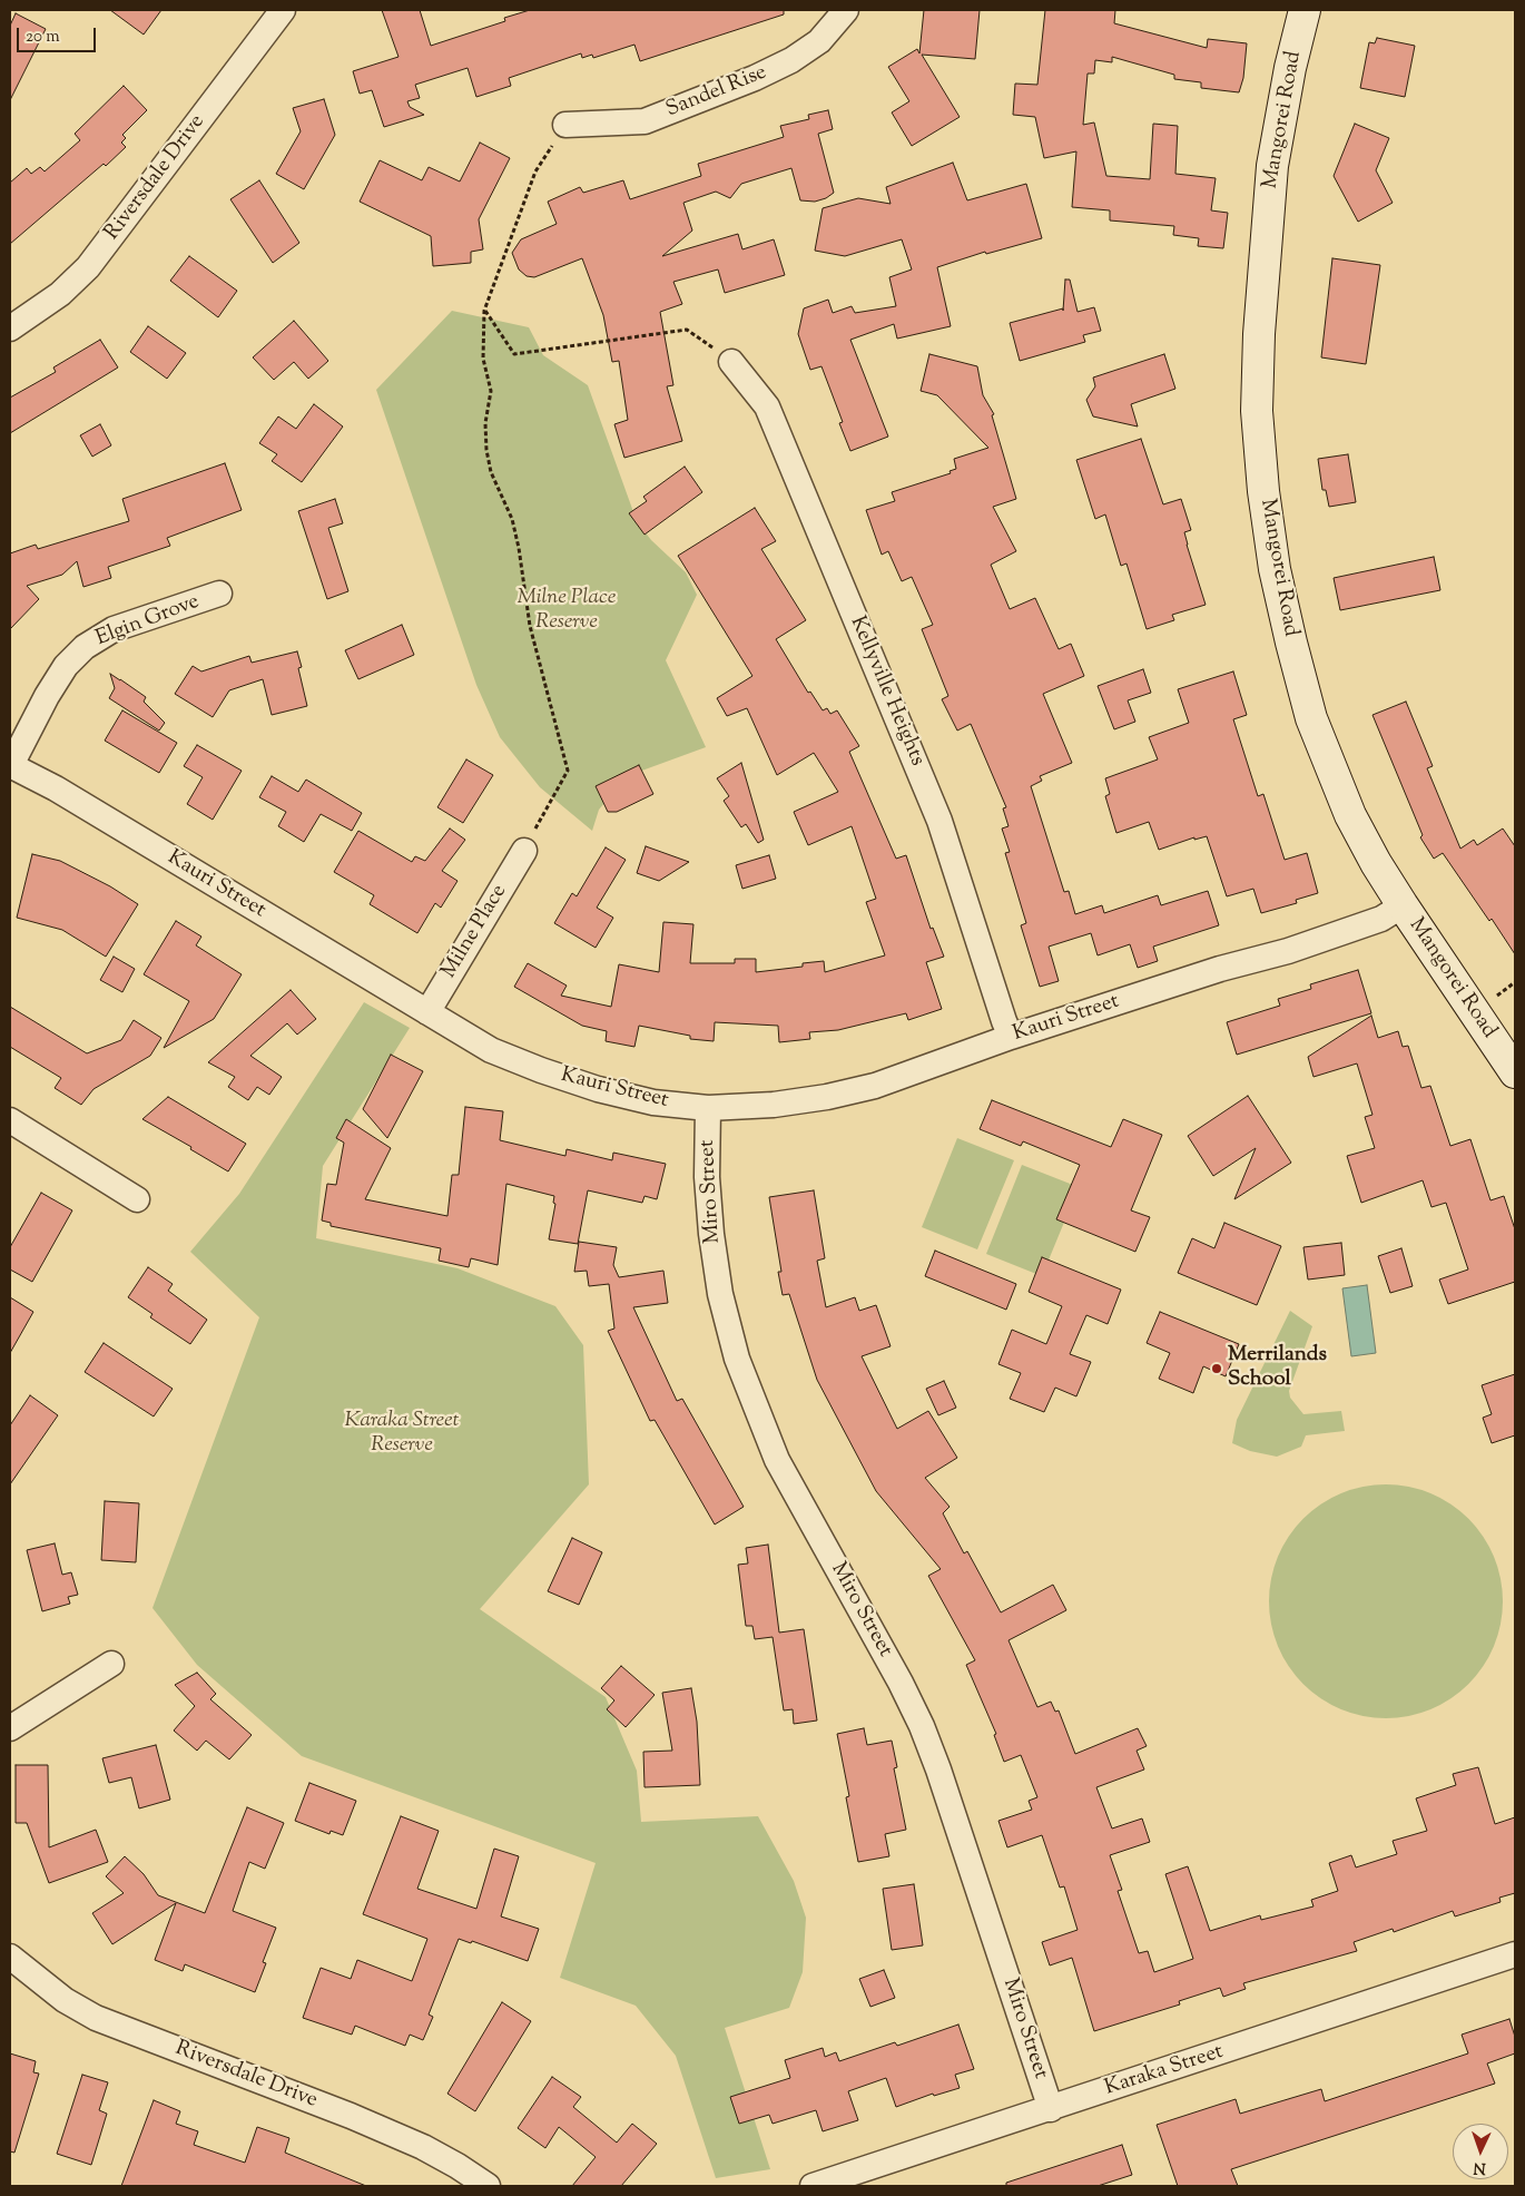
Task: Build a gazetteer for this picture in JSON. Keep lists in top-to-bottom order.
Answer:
{
  "streets": {
    "main road": ["Mangorei Road"],
    "street": [
      "Sandel Rise",
      "Riversdale Drive",
      "Elgin Grove",
      "Kellyville Heights",
      "Kauri Street",
      "Milne Place",
      "Miro Street",
      "Karaka Street"
    ]
  },
  "crossings": [
    ["Mangorei Road", "Kauri Street"],
    ["Elgin Grove", "Kauri Street"],
    ["Kellyville Heights", "Kauri Street"],
    ["Kauri Street", "Milne Place"],
    ["Kauri Street", "Miro Street"],
    ["Miro Street", "Karaka Street"]
  ],
  "parks": ["Milne Place Reserve", "Karaka Street Reserve"],
  "places": ["Merrilands School"],
  "scale_bar": "20 m",
  "north": "bottom"
}
